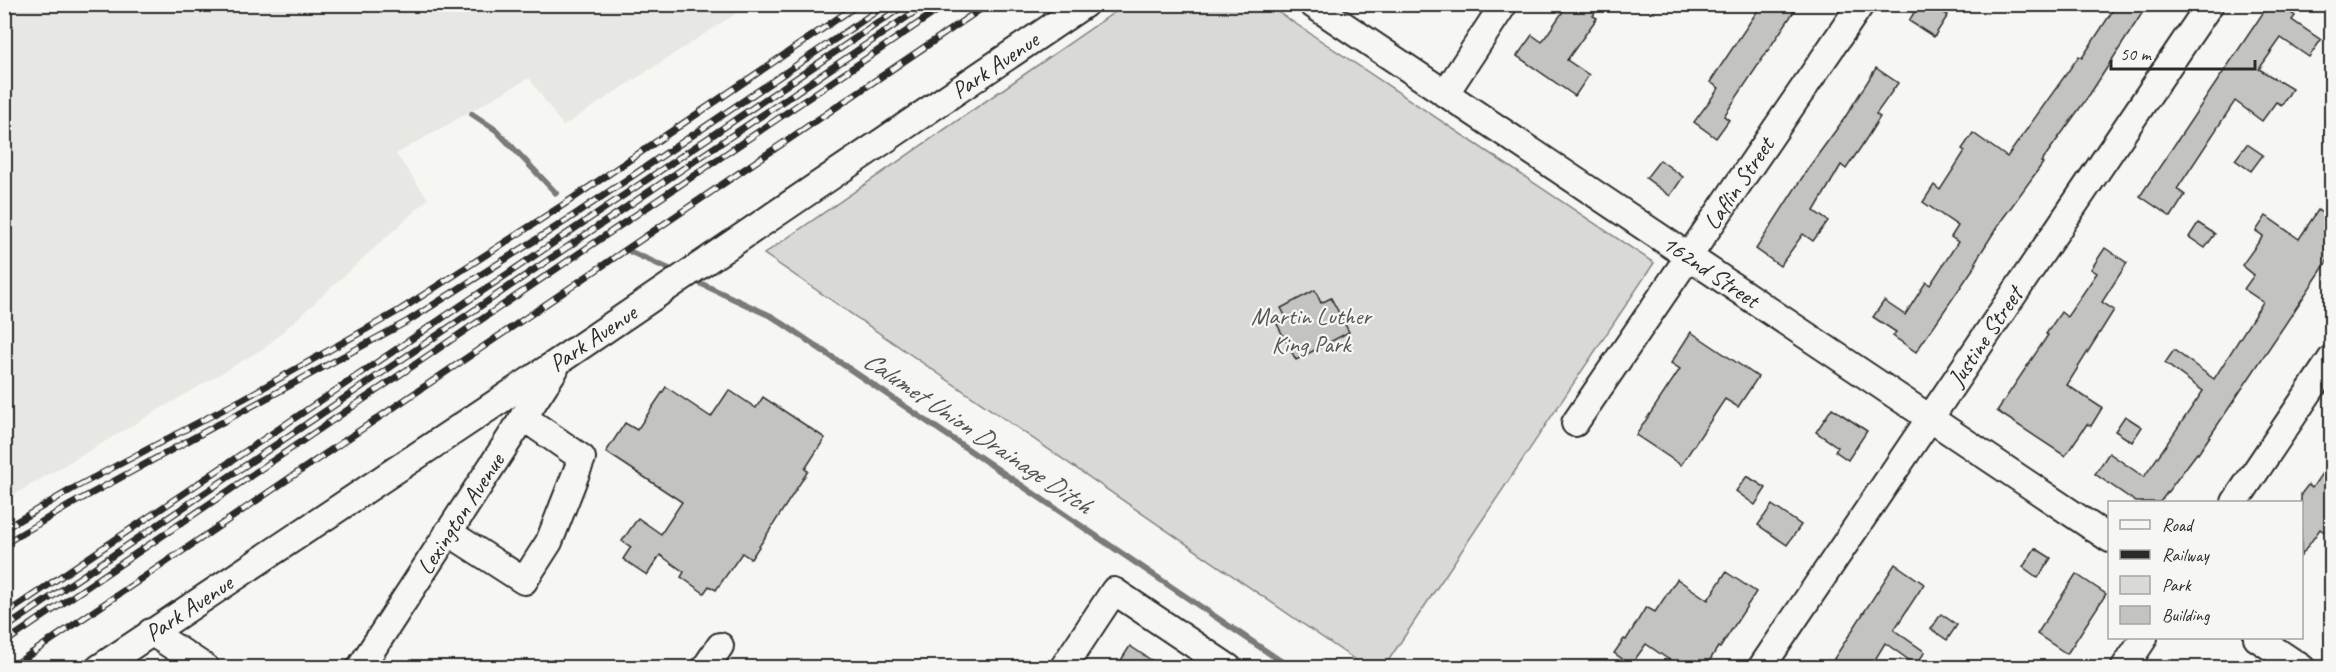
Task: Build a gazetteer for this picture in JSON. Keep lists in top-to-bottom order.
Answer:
{
  "streets": {
    "street": [
      "Park Avenue",
      "Laflin Street",
      "162nd Street",
      "Justine Street",
      "Lexington Avenue"
    ]
  },
  "crossings": [
    ["Park Avenue", "Lexington Avenue"],
    ["Laflin Street", "162nd Street"],
    ["162nd Street", "Justine Street"]
  ],
  "water": ["Calumet Union Drainage Ditch"],
  "parks": ["Martin Luther King Park"],
  "legend": [
    "Road",
    "Railway",
    "Park",
    "Building"
  ],
  "scale_bar": "50 m"
}
